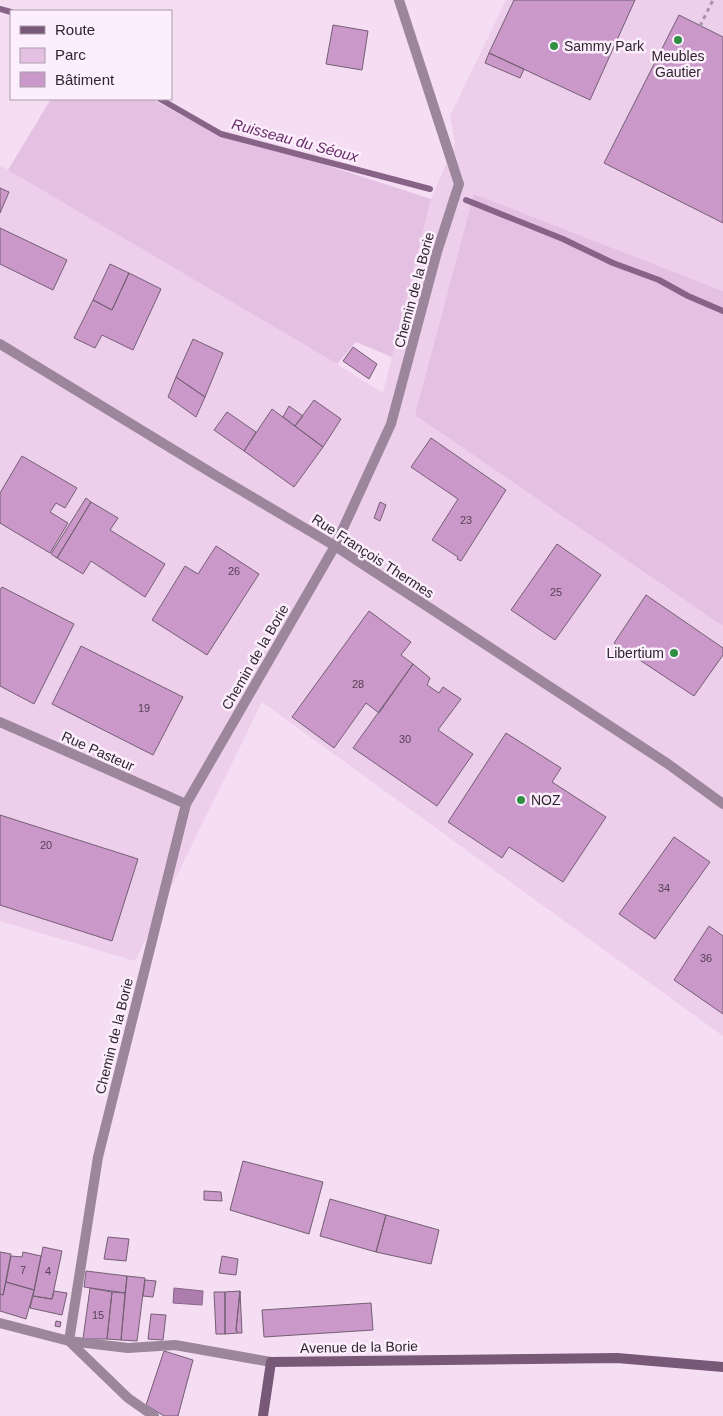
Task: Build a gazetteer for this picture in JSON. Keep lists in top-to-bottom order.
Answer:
{
  "streets": {
    "street": [
      "Chemin de la Borie",
      "Rue François Thermes",
      "Rue Pasteur",
      "Avenue de la Borie"
    ]
  },
  "crossings": [
    ["Chemin de la Borie", "Rue François Thermes"],
    ["Chemin de la Borie", "Rue Pasteur"],
    ["Chemin de la Borie", "Avenue de la Borie"]
  ],
  "water": ["Ruisseau du Séoux"],
  "places": [
    "Meubles Gautier",
    "Sammy Park",
    "Libertium",
    "NOZ"
  ],
  "house_numbers": [
    "23",
    "26",
    "25",
    "28",
    "19",
    "30",
    "20",
    "34",
    "36",
    "7",
    "4",
    "15"
  ],
  "legend": ["Route", "Parc", "Bâtiment"]
}
